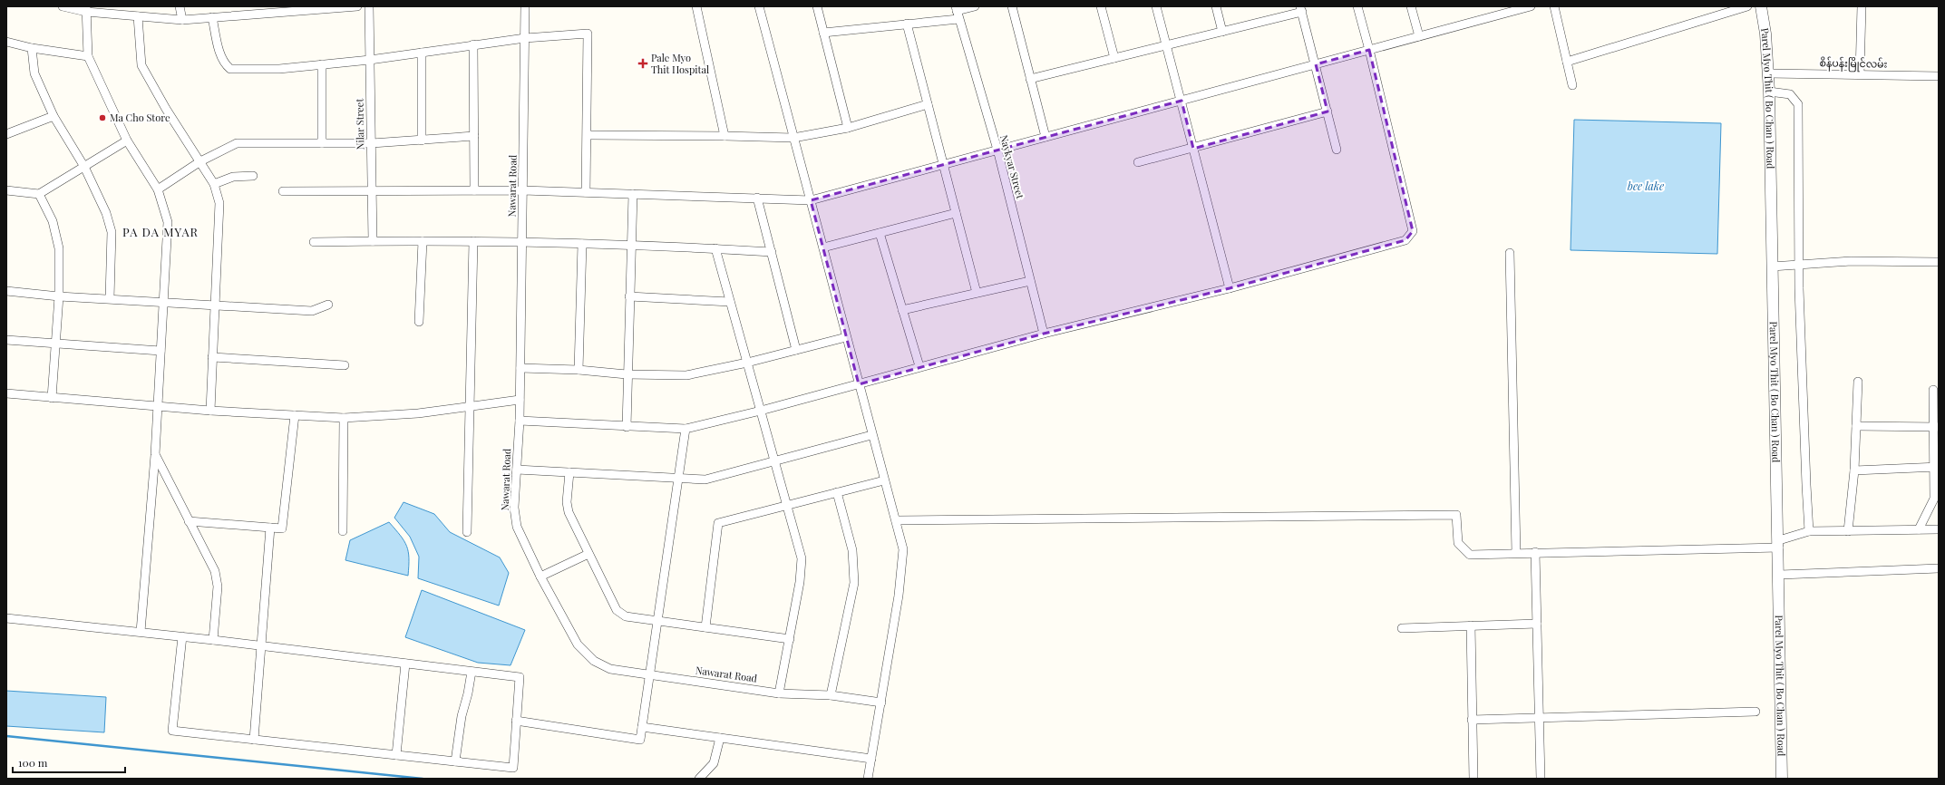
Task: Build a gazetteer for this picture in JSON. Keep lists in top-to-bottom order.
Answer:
{
  "streets": {
    "street": [
      "စိန်ပန်းမြိုင်လမ်း",
      "Parel Myo Thit ( Bo Chan ) Road",
      "Nilar Street",
      "Naykyar Street",
      "Nawarat Road"
    ]
  },
  "crossings": [
    ["စိန်ပန်းမြိုင်လမ်း", "Parel Myo Thit ( Bo Chan ) Road"]
  ],
  "districts": ["PA DA MYAR"],
  "water": ["bee lake"],
  "places": {
    "health": ["Pale Myo Thit Hospital"],
    "other": ["Ma Cho Store"]
  },
  "scale_bar": "100 m"
}
